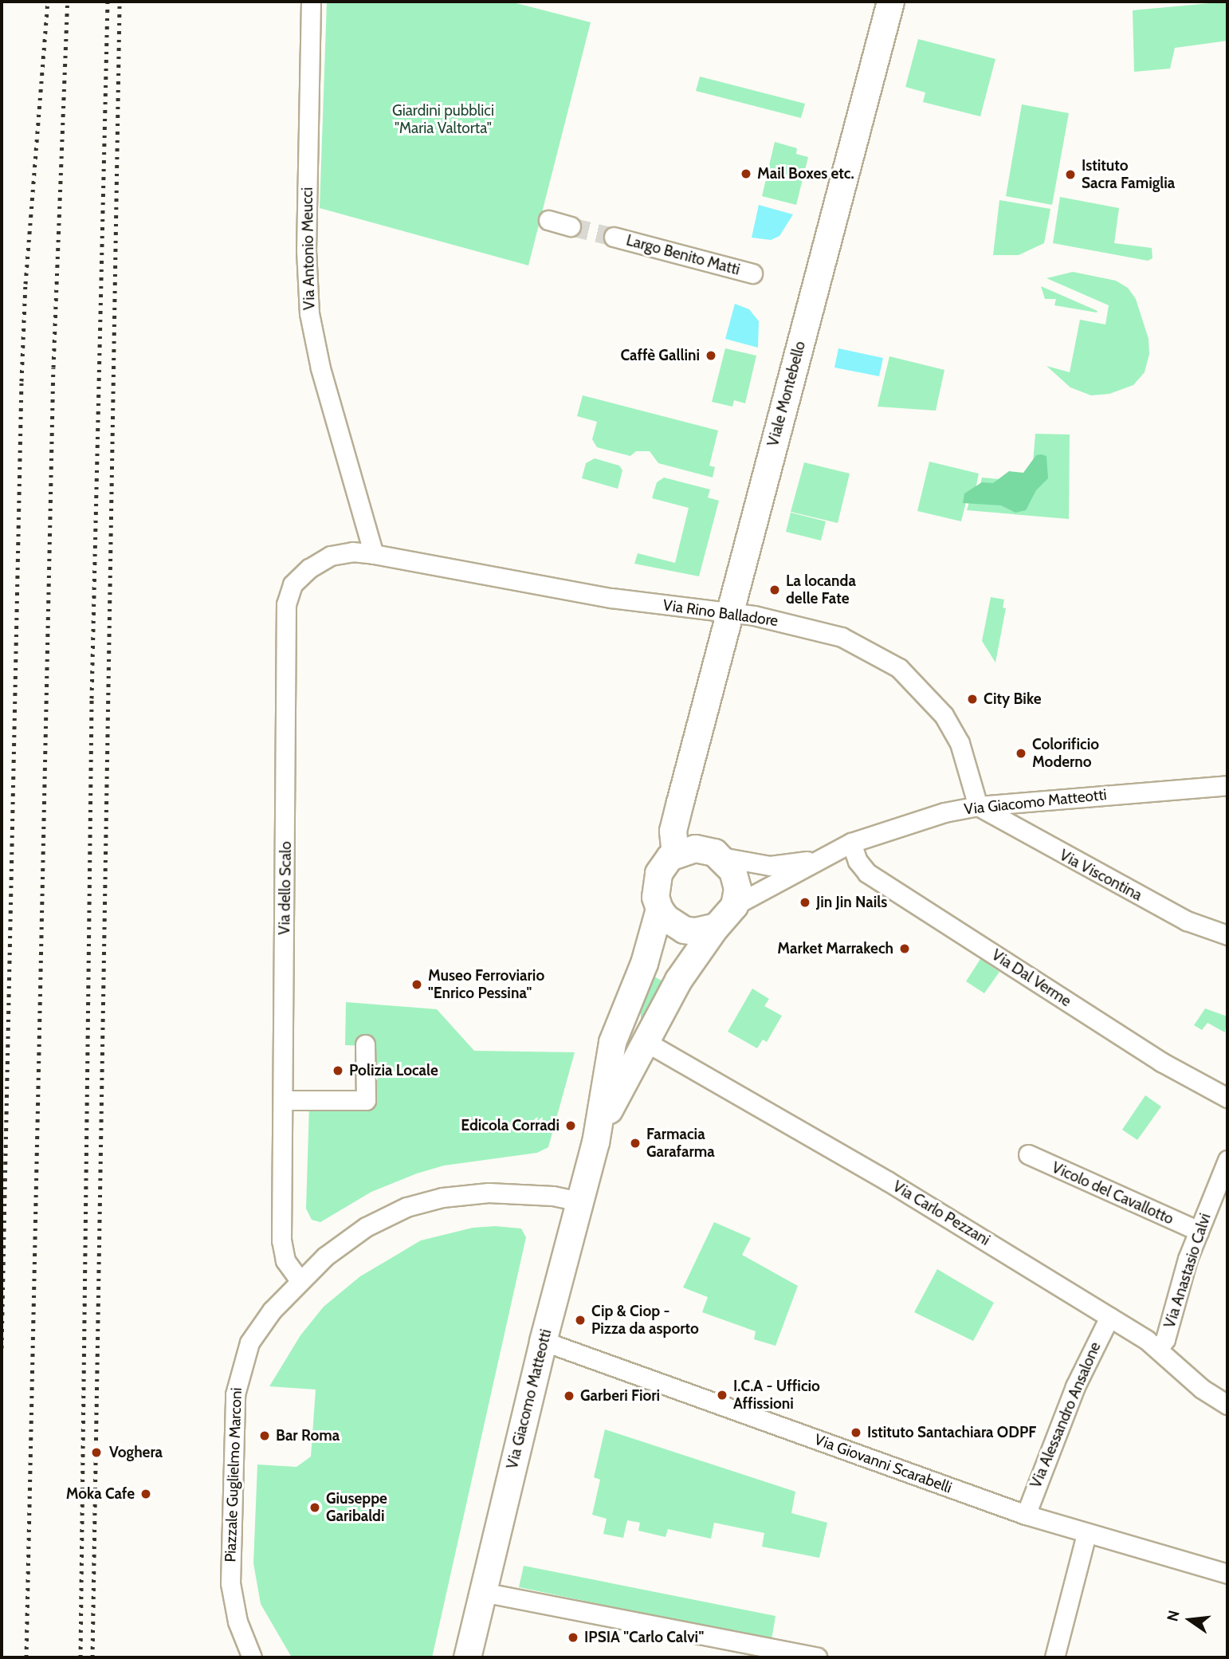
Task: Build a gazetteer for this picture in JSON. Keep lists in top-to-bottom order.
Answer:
{
  "streets": {
    "street": [
      "Via Antonio Meucci",
      "Largo Benito Matti",
      "Viale Montebello",
      "Via Rino Balladore",
      "Via Giacomo Matteotti",
      "Via Viscontina",
      "Via dello Scalo",
      "Via Dal Verme",
      "Vicolo del Cavallotto",
      "Via Carlo Pezzani",
      "Via Anastasio Calvi",
      "Via Alessandro Ansalone",
      "Via Giovanni Scarabelli",
      "Piazzale Guglielmo Marconi"
    ]
  },
  "crossings": [
    ["Via Antonio Meucci", "Via Rino Balladore"],
    ["Via Antonio Meucci", "Via dello Scalo"],
    ["Viale Montebello", "Via Rino Balladore"],
    ["Viale Montebello", "Via Giacomo Matteotti"],
    ["Via Rino Balladore", "Via Giacomo Matteotti"],
    ["Via Rino Balladore", "Via Viscontina"],
    ["Via Rino Balladore", "Via dello Scalo"],
    ["Via Giacomo Matteotti", "Via Viscontina"],
    ["Via Giacomo Matteotti", "Via Dal Verme"],
    ["Via Giacomo Matteotti", "Via Carlo Pezzani"],
    ["Via Giacomo Matteotti", "Via Giovanni Scarabelli"],
    ["Via Giacomo Matteotti", "Piazzale Guglielmo Marconi"],
    ["Via dello Scalo", "Piazzale Guglielmo Marconi"],
    ["Vicolo del Cavallotto", "Via Anastasio Calvi"],
    ["Via Carlo Pezzani", "Via Anastasio Calvi"],
    ["Via Carlo Pezzani", "Via Alessandro Ansalone"],
    ["Via Alessandro Ansalone", "Via Giovanni Scarabelli"]
  ],
  "parks": ["Giardini pubblici \"Maria Valtorta\""],
  "places": [
    "Mail Boxes etc.",
    "Istituto Sacra Famiglia",
    "Caffè Gallini",
    "La locanda delle Fate",
    "City Bike",
    "Colorificio Moderno",
    "Jin Jin Nails",
    "Market Marrakech",
    "Museo Ferroviario \"Enrico Pessina\"",
    "Polizia Locale",
    "Edicola Corradi",
    "Farmacia Garafarma",
    "Cip & Ciop - Pizza da asporto",
    "I.C.A - Ufficio Affissioni",
    "Garberi Fiori",
    "Istituto Santachiara ODPF",
    "Bar Roma",
    "Voghera",
    "Moka Cafe",
    "Giuseppe Garibaldi",
    "IPSIA \"Carlo Calvi\""
  ],
  "north": "left"
}
